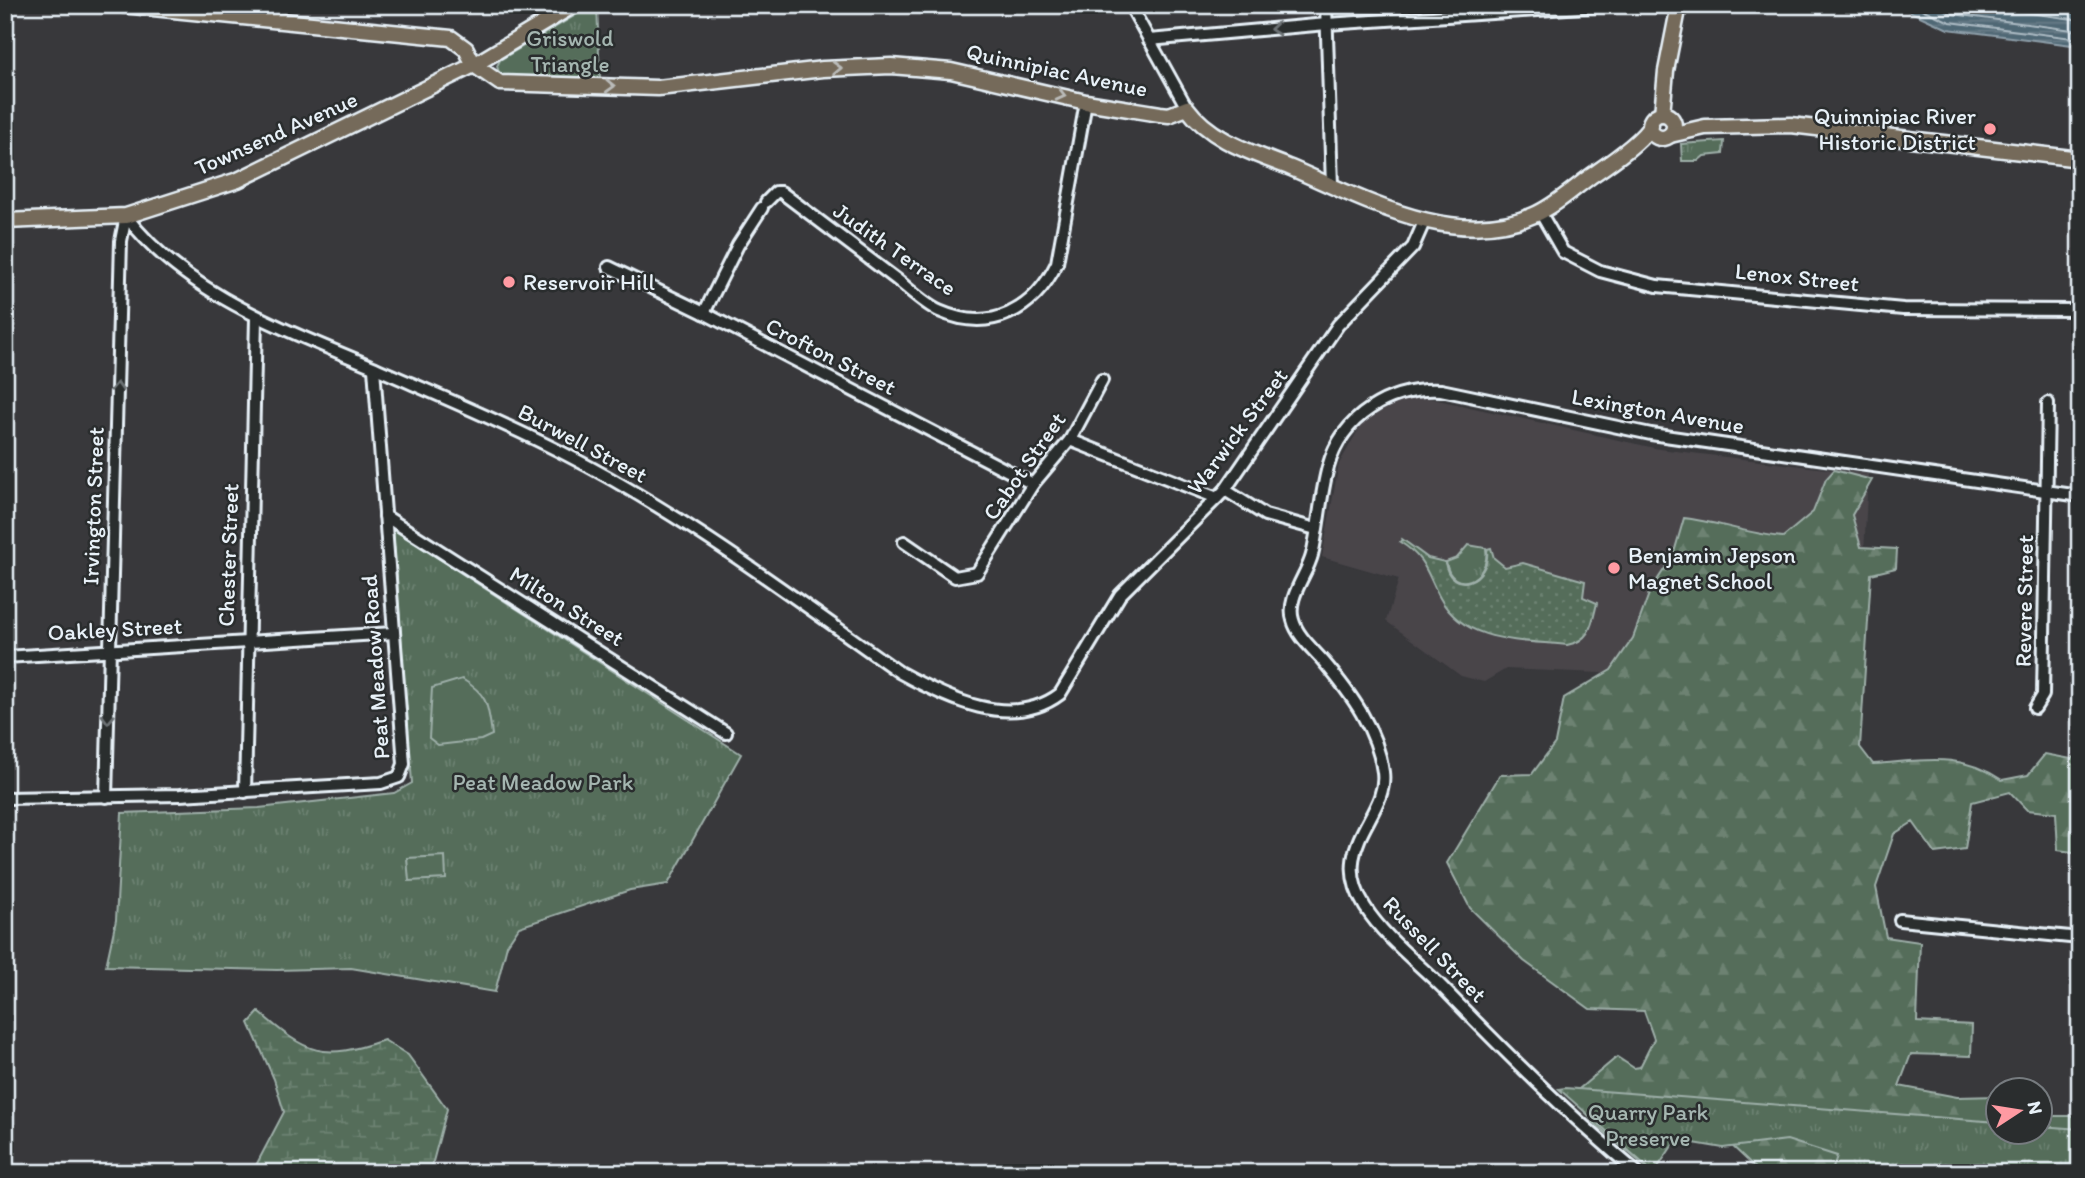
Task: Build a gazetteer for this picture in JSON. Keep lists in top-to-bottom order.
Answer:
{
  "streets": {
    "main road": ["Quinnipiac Avenue", "Townsend Avenue"],
    "street": [
      "Judith Terrace",
      "Lenox Street",
      "Crofton Street",
      "Lexington Avenue",
      "Warwick Street",
      "Burwell Street",
      "Cabot Street",
      "Irvington Street",
      "Chester Street",
      "Revere Street",
      "Milton Street",
      "Oakley Street",
      "Peat Meadow Road",
      "Russell Street"
    ]
  },
  "crossings": [
    ["Quinnipiac Avenue", "Townsend Avenue"],
    ["Quinnipiac Avenue", "Judith Terrace"],
    ["Townsend Avenue", "Burwell Street"],
    ["Townsend Avenue", "Irvington Street"],
    ["Judith Terrace", "Crofton Street"],
    ["Crofton Street", "Cabot Street"],
    ["Lexington Avenue", "Revere Street"],
    ["Lexington Avenue", "Russell Street"],
    ["Warwick Street", "Burwell Street"],
    ["Burwell Street", "Irvington Street"],
    ["Burwell Street", "Chester Street"],
    ["Burwell Street", "Peat Meadow Road"],
    ["Irvington Street", "Oakley Street"],
    ["Irvington Street", "Peat Meadow Road"],
    ["Chester Street", "Oakley Street"],
    ["Chester Street", "Peat Meadow Road"],
    ["Milton Street", "Peat Meadow Road"],
    ["Oakley Street", "Peat Meadow Road"]
  ],
  "one_way": ["Quinnipiac Avenue"],
  "parks": ["Griswold Triangle", "Peat Meadow Park", "Quarry Park Preserve"],
  "places": ["Quinnipiac River Historic District", "Reservoir Hill", "Benjamin Jepson Magnet School"],
  "north": "right"
}
